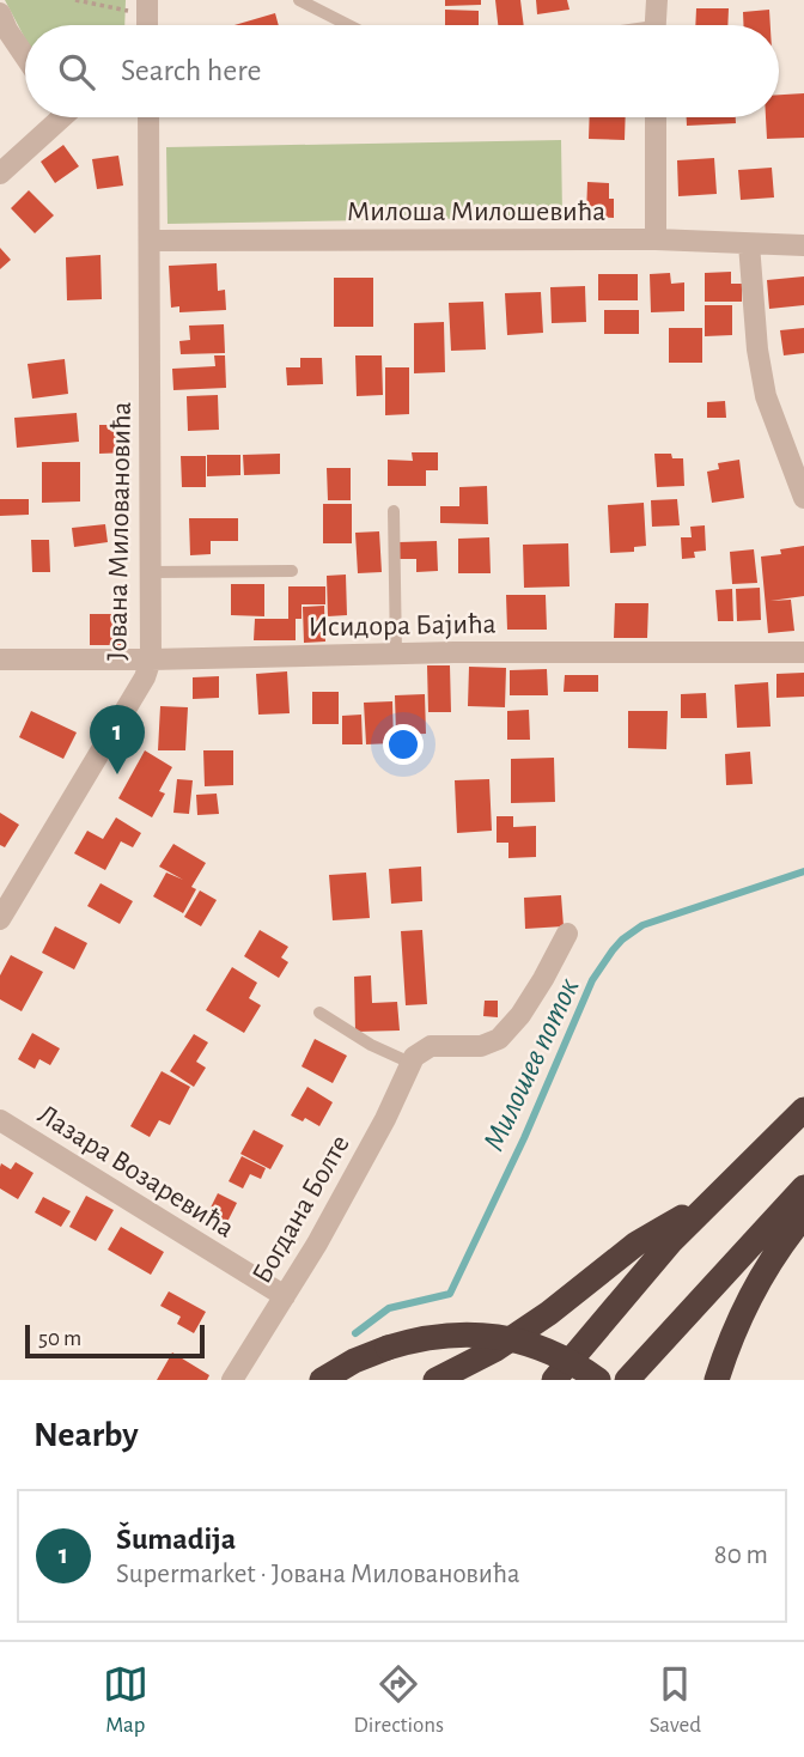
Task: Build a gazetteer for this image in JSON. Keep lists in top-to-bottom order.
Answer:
{
  "streets": {
    "street": [
      "Милоша Милошевића",
      "Јована Миловановића",
      "Исидора Бајића",
      "Лазара Возаревића",
      "Богдана Болте"
    ]
  },
  "crossings": [
    ["Милоша Милошевића", "Јована Миловановића"],
    ["Јована Миловановића", "Исидора Бајића"],
    ["Лазара Возаревића", "Богдана Болте"]
  ],
  "water": ["Милошев поток"],
  "scale_bar": "50 m",
  "page": {
    "search": "Search here",
    "pins": "1",
    "scale": "50 m",
    "heading": "Nearby",
    "list": [
      {
        "mark": "1",
        "name": "Šumadija",
        "note": "Supermarket · Јована Миловановића",
        "value": "80 m"
      }
    ],
    "nav": ["Map", "Directions", "Saved"]
  }
}
